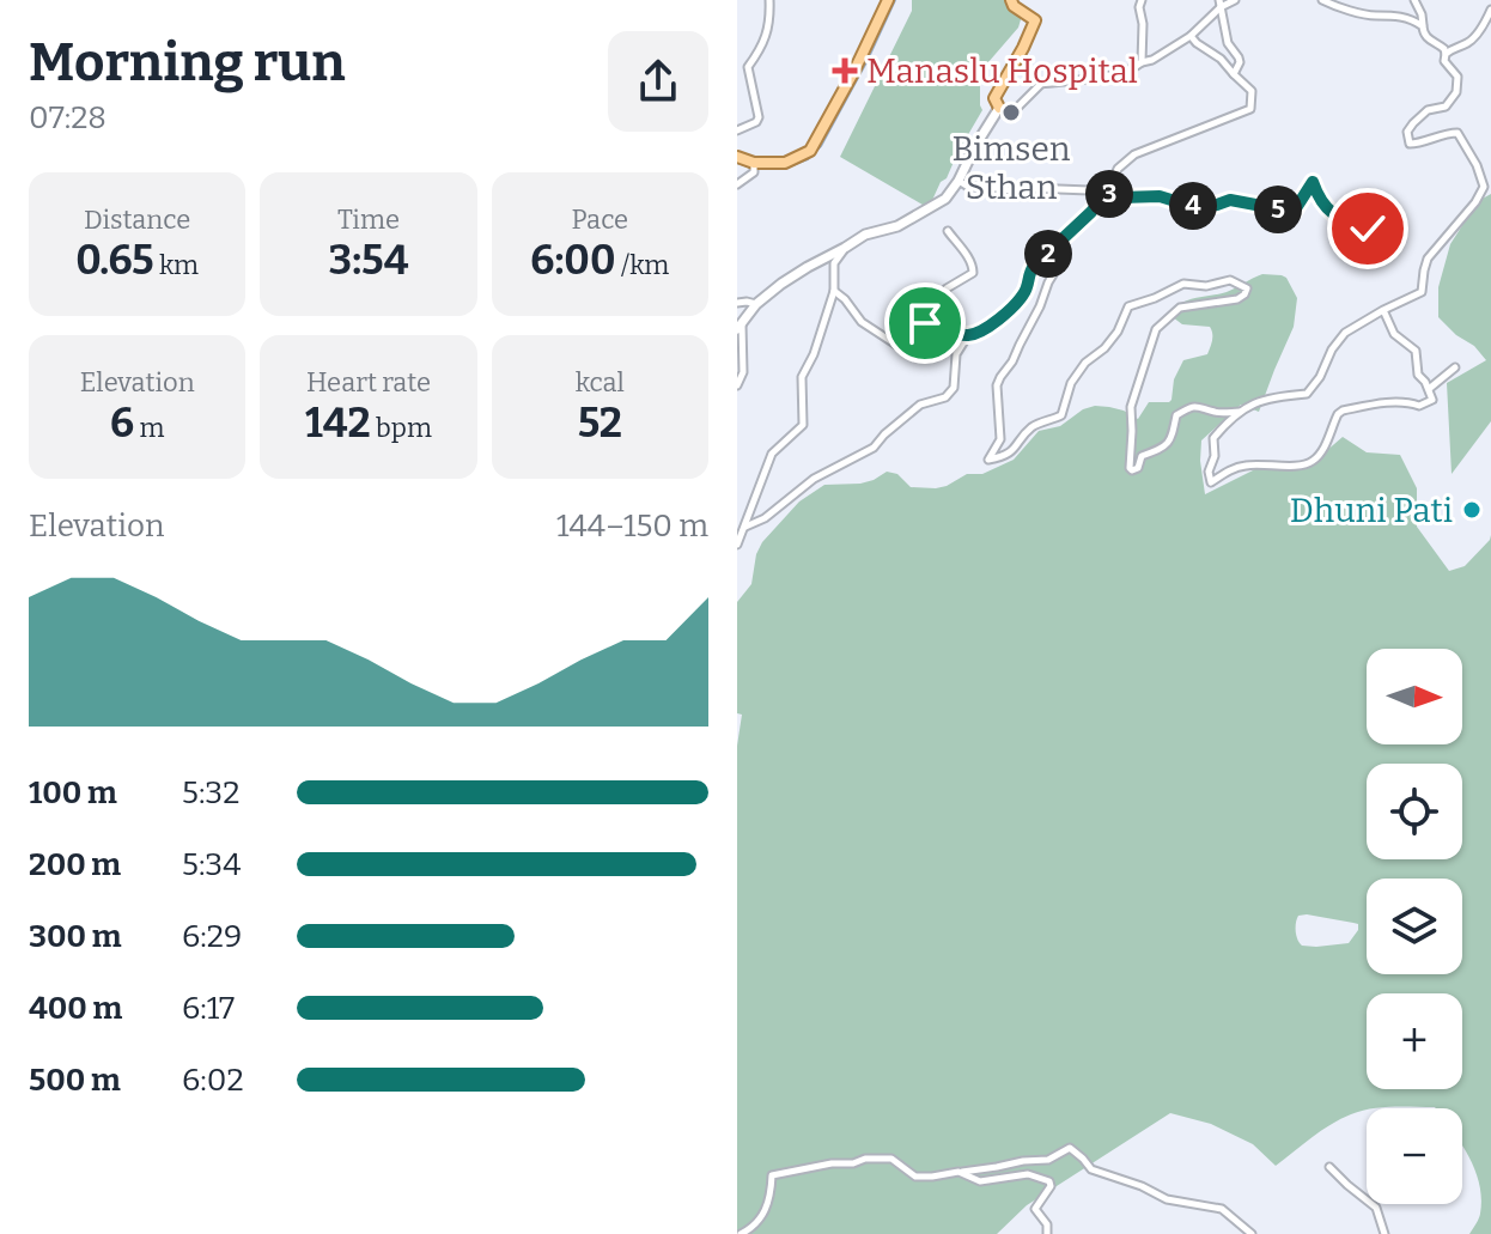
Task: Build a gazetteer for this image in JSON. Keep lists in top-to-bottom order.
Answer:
{
  "places": {
    "health": ["Manaslu Hospital"],
    "other": ["Bimsen Sthan", "Dhuni Pati"]
  },
  "north": "right",
  "page": {
    "heading": ["Morning run", "07:28"],
    "stats": [
      ["Distance", "0.65 km"],
      ["Time", "3:54"],
      ["Pace", "6:00 /km"],
      ["Elevation", "6 m"],
      ["Heart rate", "142 bpm"],
      ["kcal", "52"]
    ],
    "pins": [
      "3",
      "4",
      "5",
      "2"
    ],
    "chart": ["Elevation", "144–150 m"],
    "map_buttons": ["+", "−"],
    "list": [
      {
        "name": "100 m",
        "note": "5:32"
      },
      {
        "name": "200 m",
        "note": "5:34"
      },
      {
        "name": "300 m",
        "note": "6:29"
      },
      {
        "name": "400 m",
        "note": "6:17"
      },
      {
        "name": "500 m",
        "note": "6:02"
      }
    ]
  }
}
